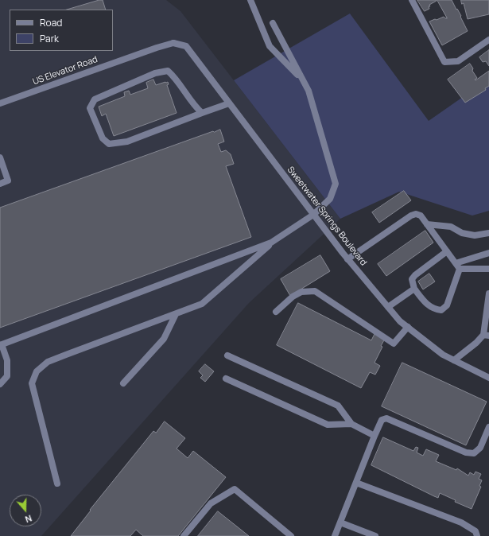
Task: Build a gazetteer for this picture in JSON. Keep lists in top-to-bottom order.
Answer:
{
  "streets": {
    "street": ["US Elevator Road", "Sweetwater Springs Boulevard"]
  },
  "crossings": [
    ["US Elevator Road", "Sweetwater Springs Boulevard"]
  ],
  "legend": ["Road", "Park"],
  "north": "bottom"
}
